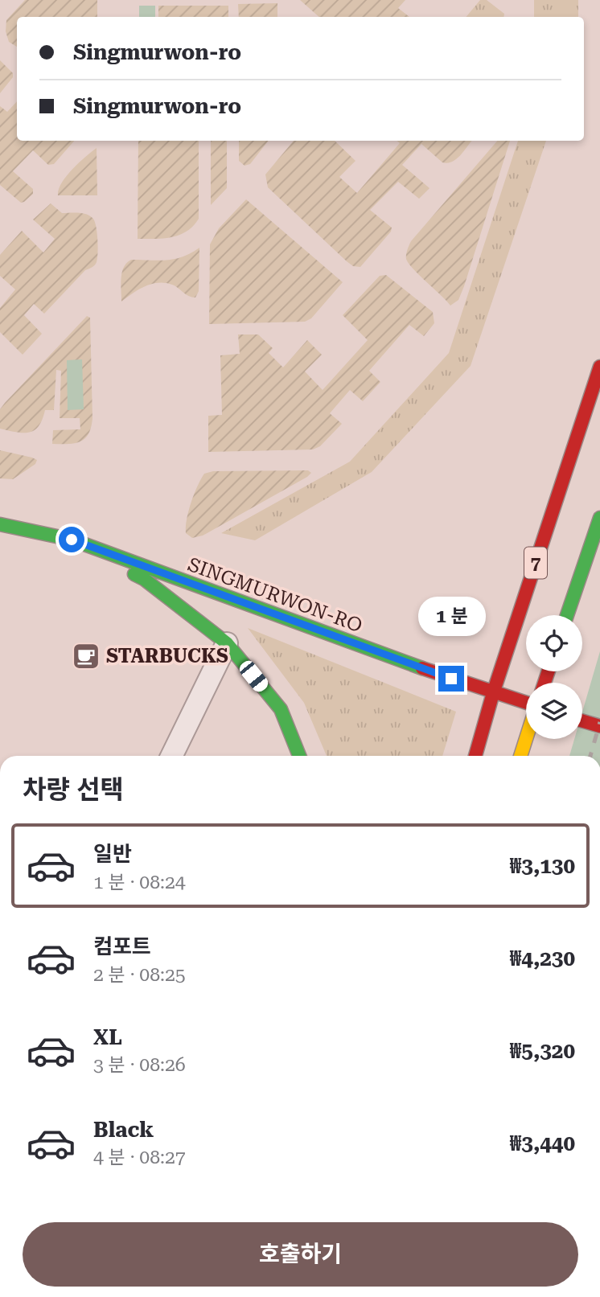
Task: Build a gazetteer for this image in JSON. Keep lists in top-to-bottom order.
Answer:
{
  "streets": {
    "main road": ["7", "SINGMURWON-RO"]
  },
  "crossings": [
    ["7", "SINGMURWON-RO"]
  ],
  "places": {
    "cafe": ["STARBUCKS"]
  },
  "page": {
    "banner": ["Singmurwon-ro", "Singmurwon-ro"],
    "bubble": "1 분",
    "heading": "차량 선택",
    "list": [
      {
        "name": "일반",
        "note": "1 분 · 08:24",
        "value": "₩3,130"
      },
      {
        "name": "컴포트",
        "note": "2 분 · 08:25",
        "value": "₩4,230"
      },
      {
        "name": "XL",
        "note": "3 분 · 08:26",
        "value": "₩5,320"
      },
      {
        "name": "Black",
        "note": "4 분 · 08:27",
        "value": "₩3,440"
      }
    ],
    "buttons": "호출하기"
  }
}
